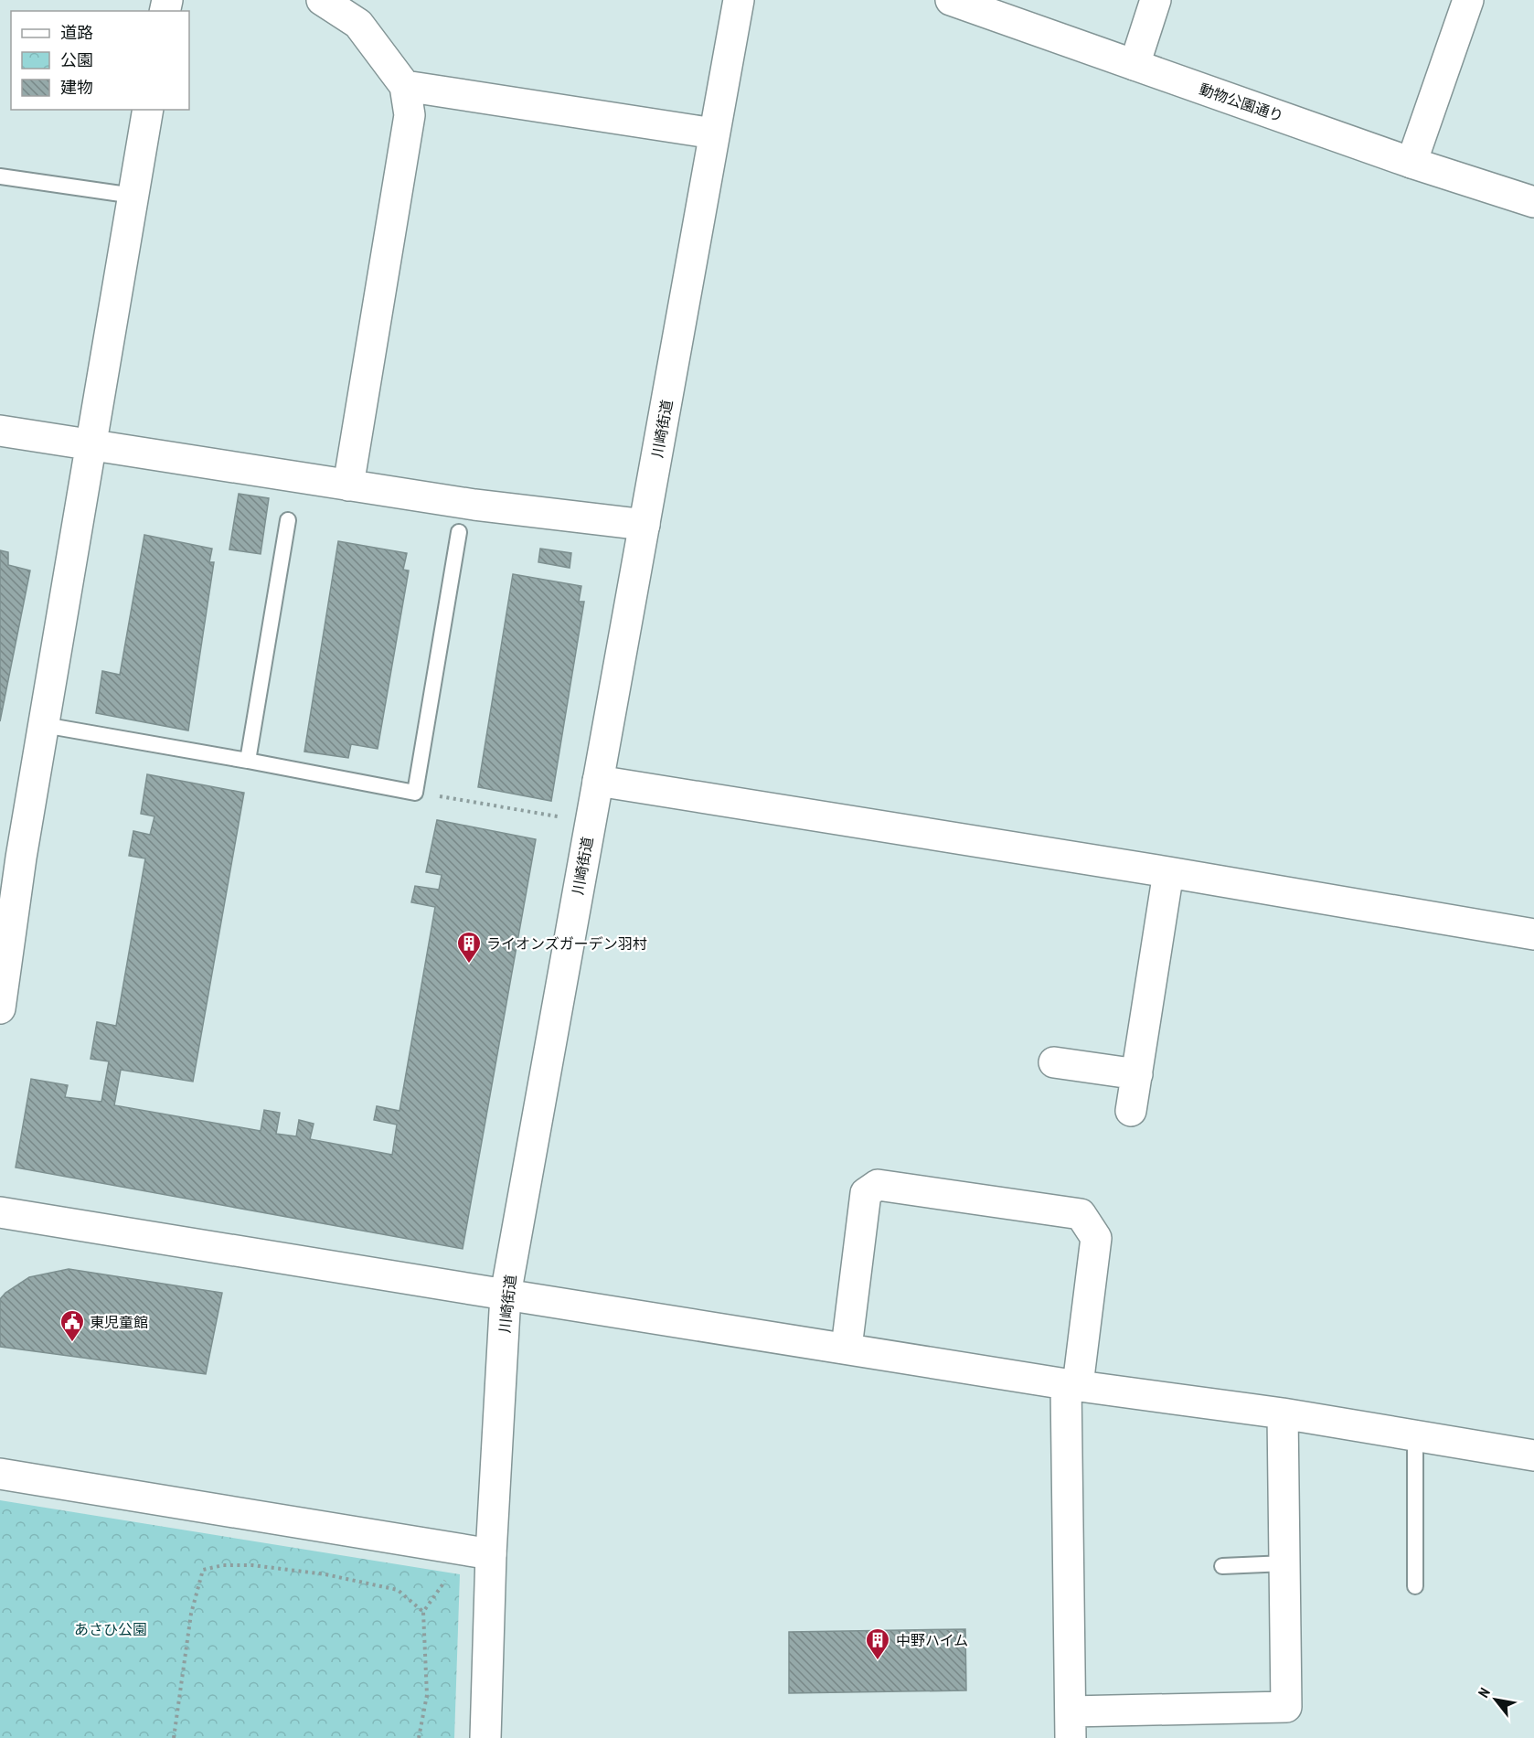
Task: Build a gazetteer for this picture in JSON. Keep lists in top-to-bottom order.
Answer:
{
  "streets": {
    "street": ["動物公園通り", "川崎街道"]
  },
  "parks": ["あさひ公園"],
  "places": {
    "building": ["ライオンズガーデン羽村", "中野ハイム"],
    "public building": ["東児童館"]
  },
  "legend": ["道路", "公園", "建物"],
  "north": "top left"
}
